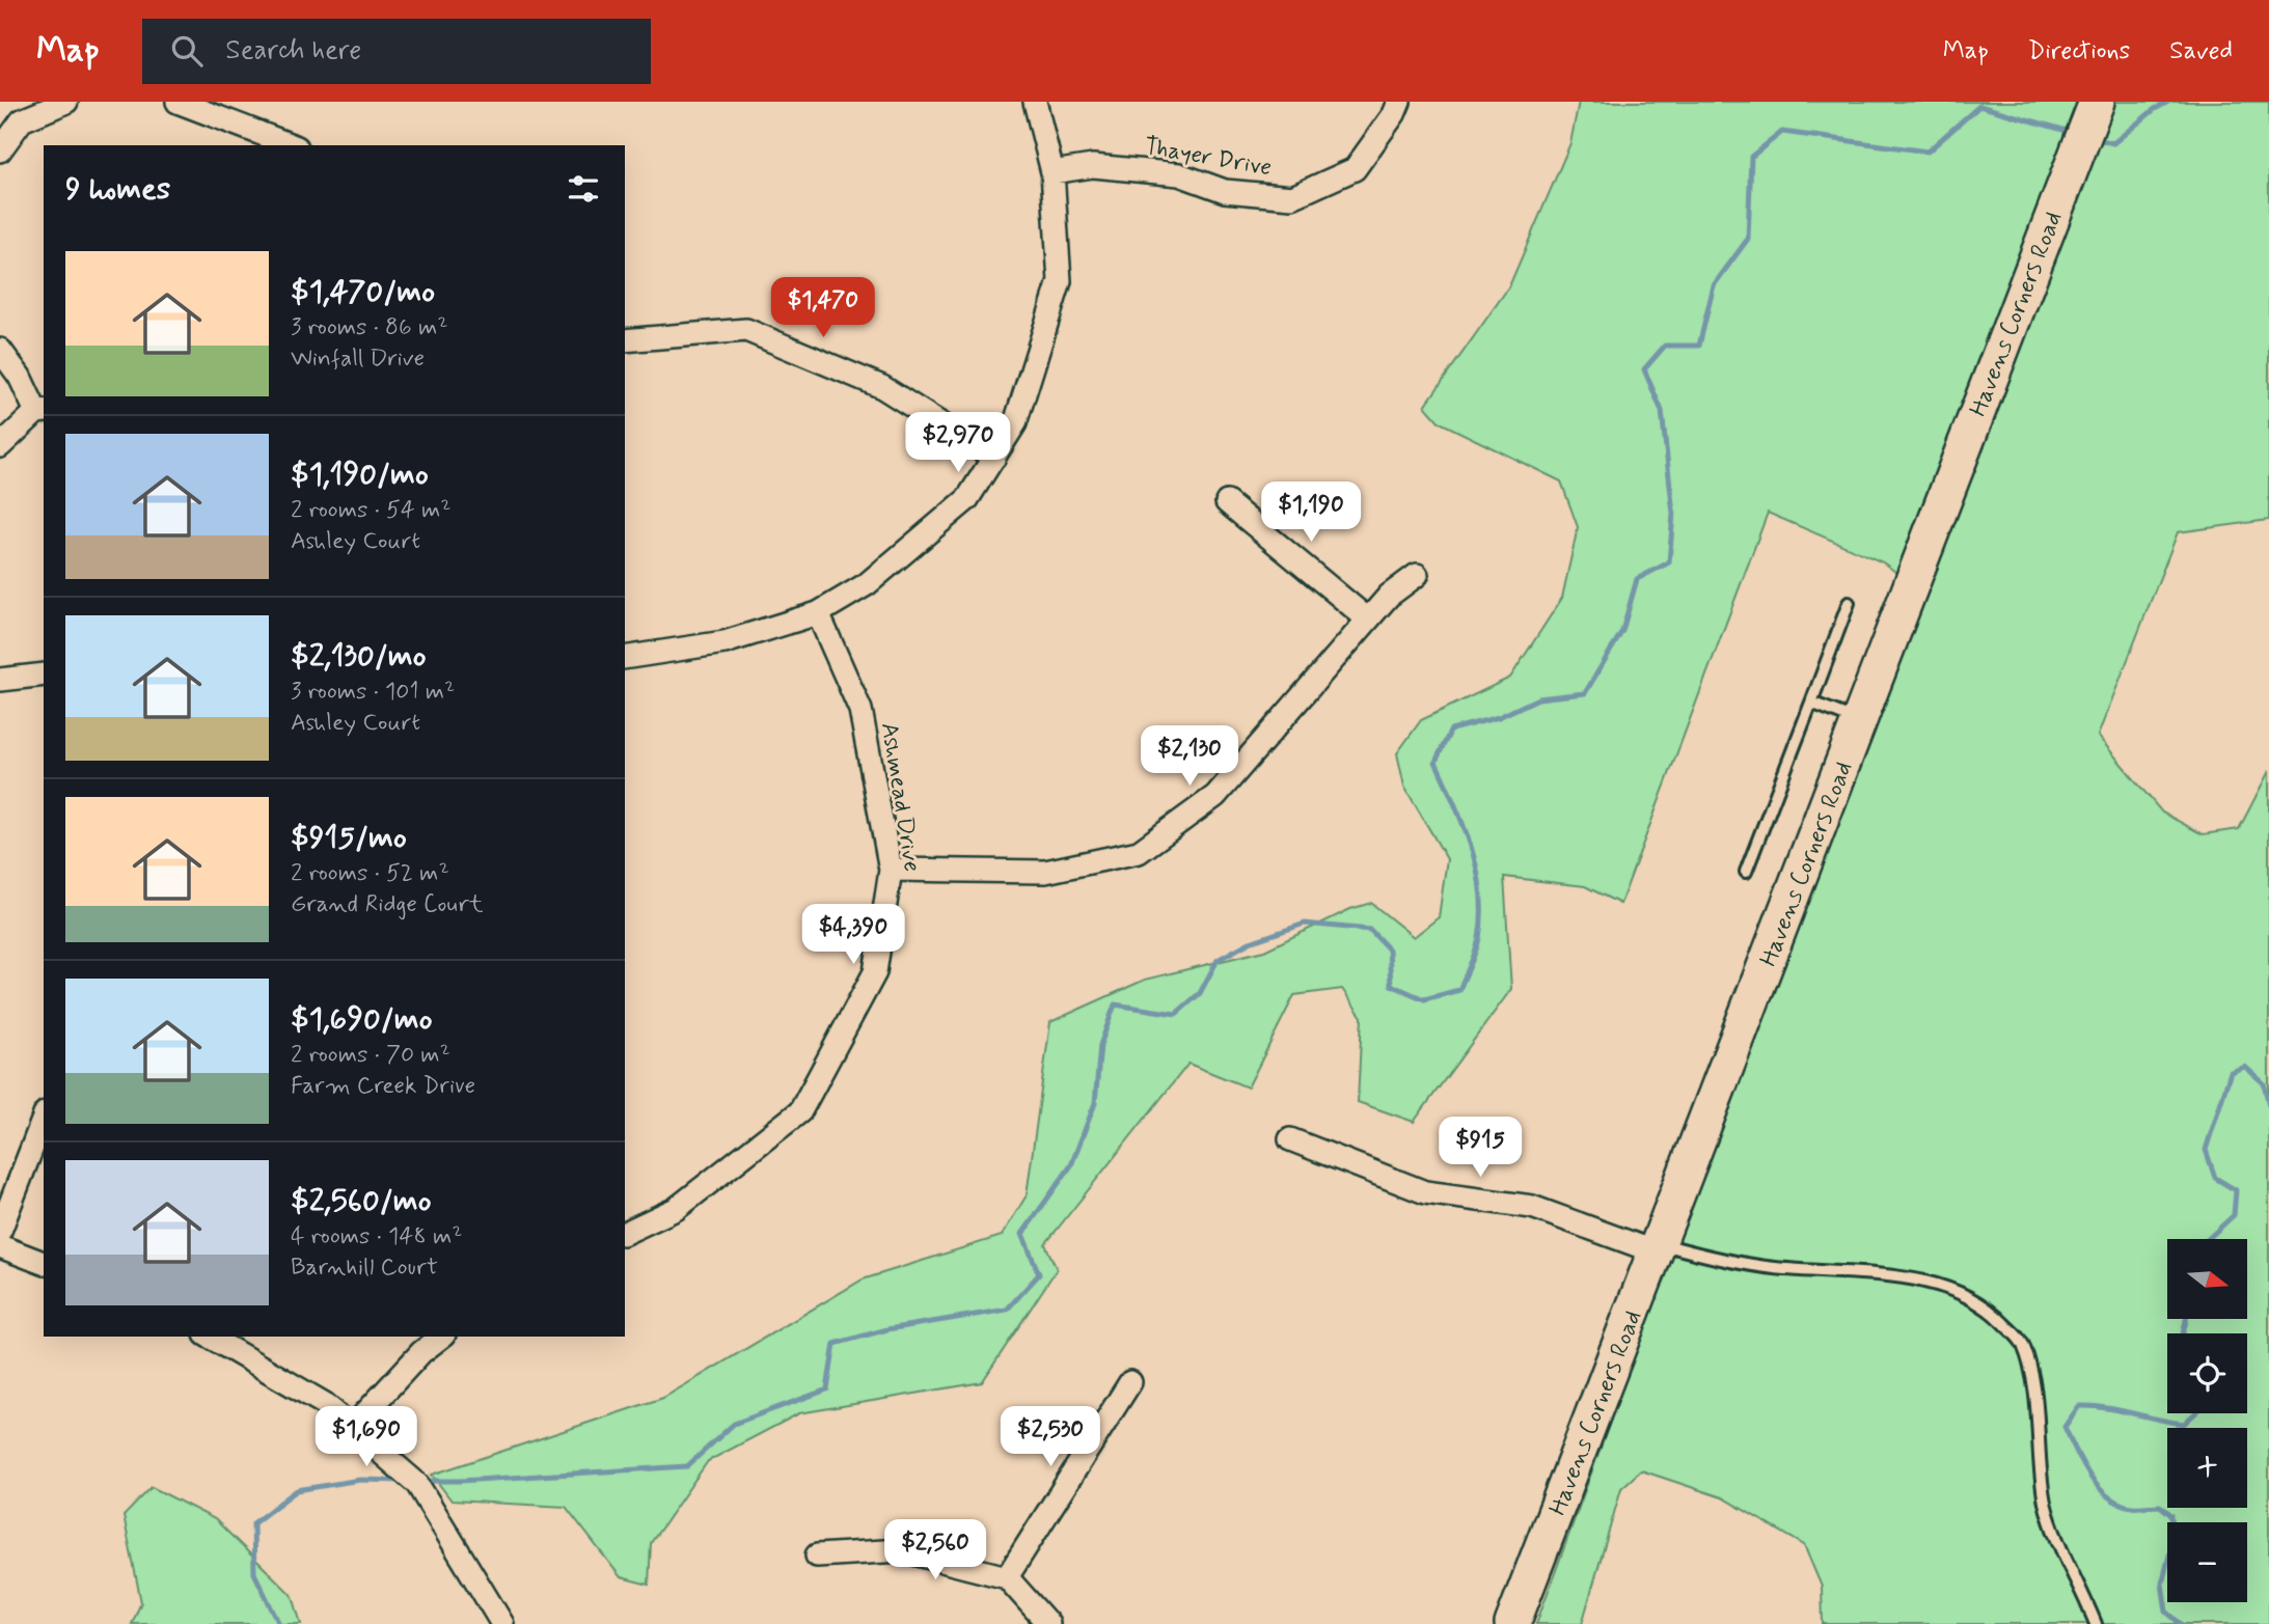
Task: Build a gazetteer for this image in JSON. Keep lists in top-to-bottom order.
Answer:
{
  "streets": {
    "main road": ["Havens Corners Road"],
    "street": ["Thayer Drive", "Ashmead Drive"]
  },
  "north": "right",
  "page": {
    "header": "Map",
    "search": "Search here",
    "nav": ["Map", "Directions", "Saved"],
    "heading": "9 homes",
    "list": [
      {
        "name": "$1,470/mo",
        "note": "3 rooms · 86 m² · Winfall Drive"
      },
      {
        "name": "$1,190/mo",
        "note": "2 rooms · 54 m² · Ashley Court"
      },
      {
        "name": "$2,130/mo",
        "note": "3 rooms · 101 m² · Ashley Court"
      },
      {
        "name": "$915/mo",
        "note": "2 rooms · 52 m² · Grand Ridge Court"
      },
      {
        "name": "$1,690/mo",
        "note": "2 rooms · 70 m² · Farm Creek Drive"
      },
      {
        "name": "$2,560/mo",
        "note": "4 rooms · 148 m² · Barnhill Court"
      }
    ],
    "price": [
      "$1,470",
      "$2,970",
      "$1,190",
      "$2,130",
      "$4,390",
      "$915",
      "$1,690",
      "$2,530",
      "$2,560"
    ],
    "map_buttons": ["+", "−"]
  }
}
